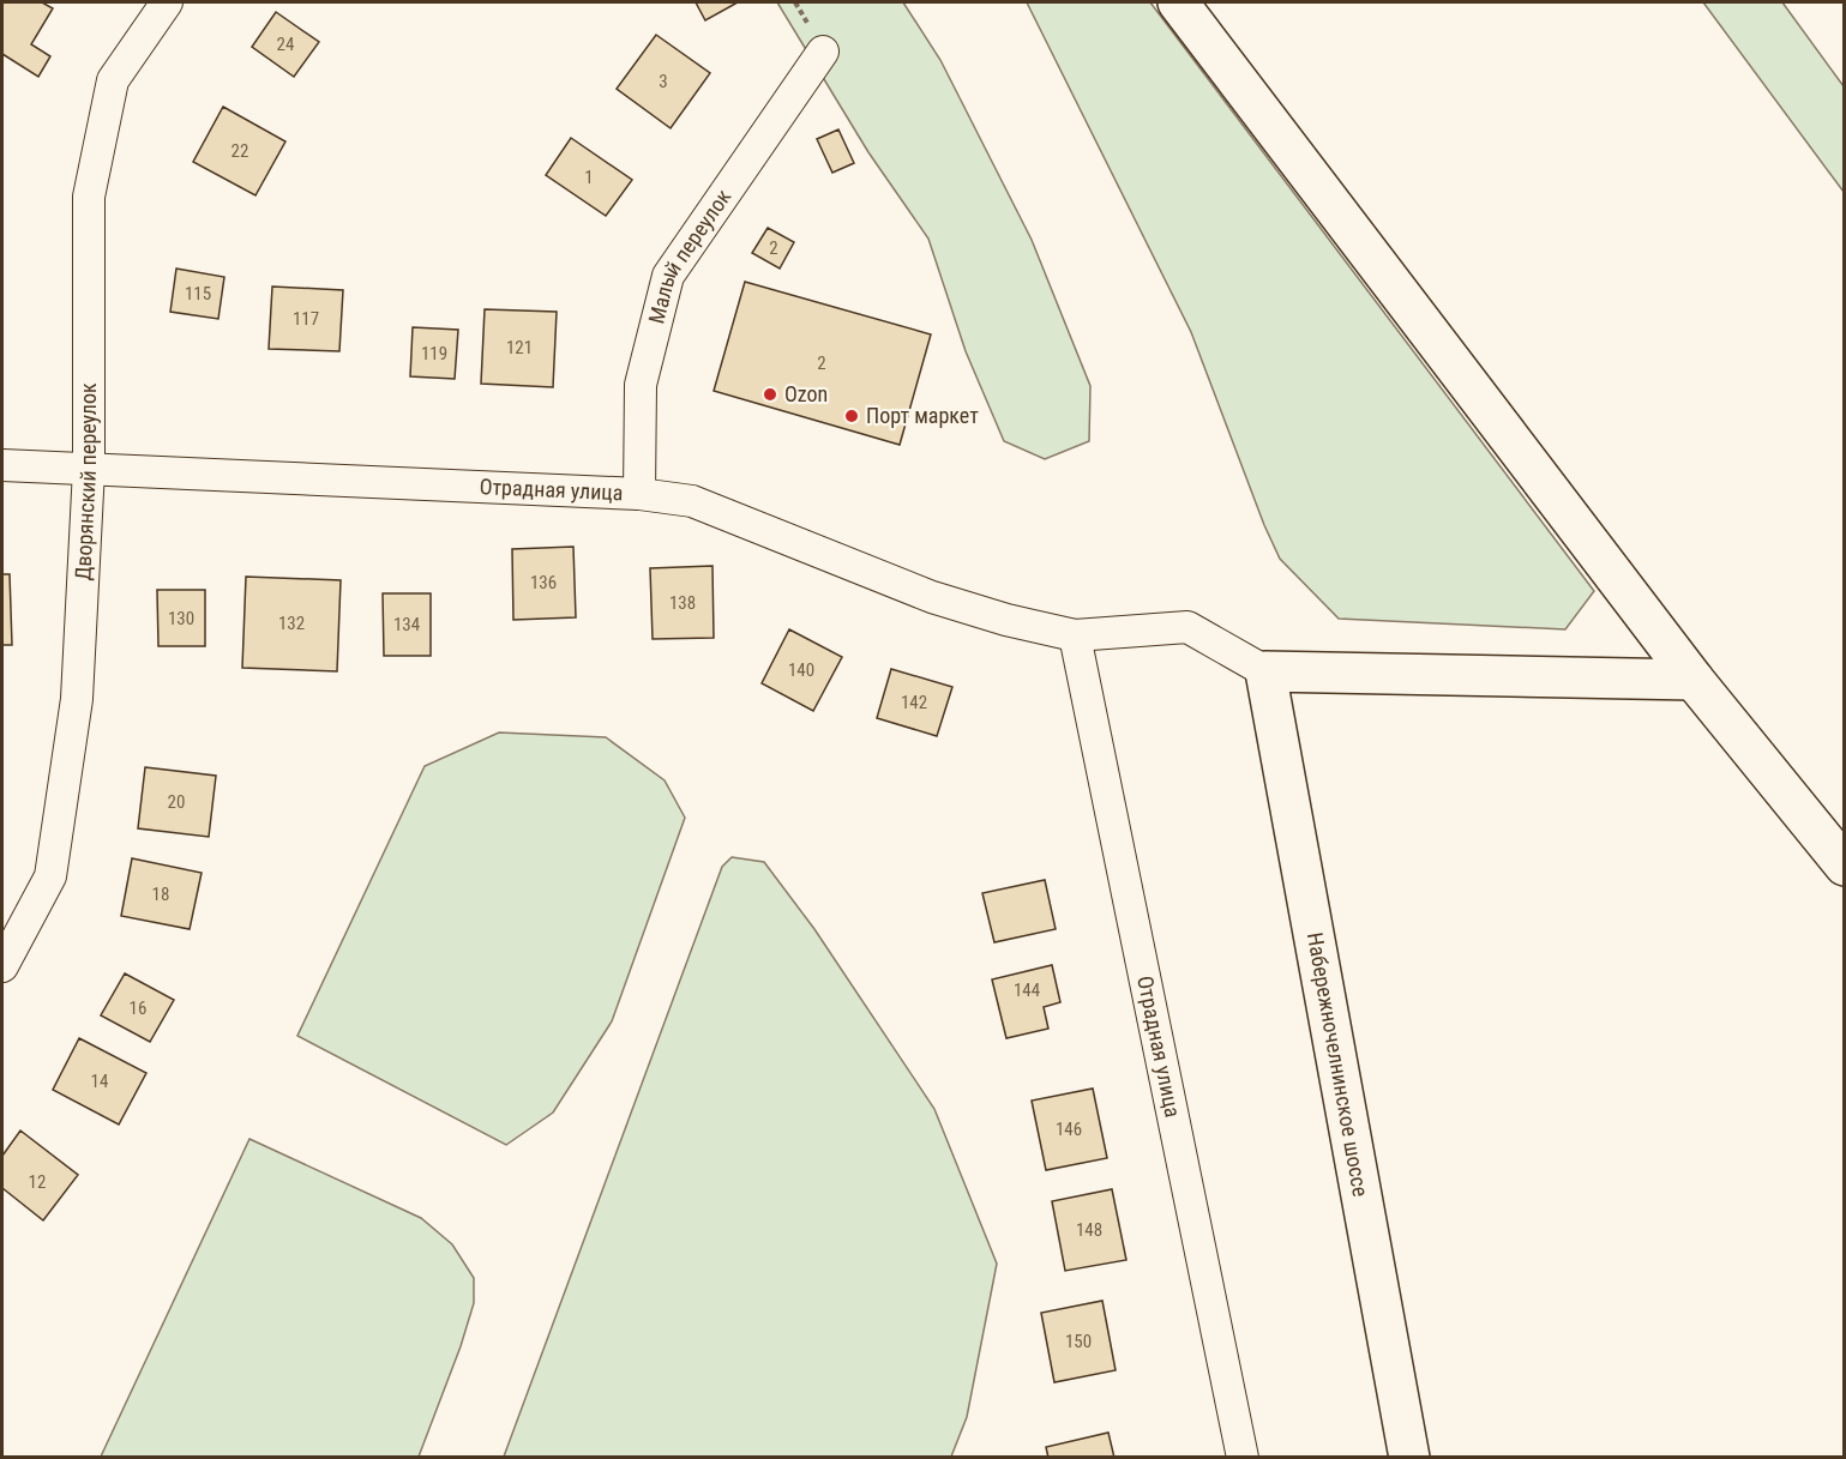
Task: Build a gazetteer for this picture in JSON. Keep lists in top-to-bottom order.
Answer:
{
  "streets": {
    "main road": ["Набережночелнинское шоссе"],
    "street": ["Малый переулок", "Дворянский переулок", "Отрадная улица"]
  },
  "crossings": [
    ["Малый переулок", "Отрадная улица"],
    ["Дворянский переулок", "Отрадная улица"],
    ["Отрадная улица", "Набережночелнинское шоссе"]
  ],
  "places": ["Ozon", "Порт маркет"],
  "house_numbers": [
    "24",
    "3",
    "22",
    "1",
    "2",
    "115",
    "117",
    "121",
    "119",
    "2",
    "136",
    "138",
    "130",
    "132",
    "134",
    "140",
    "142",
    "20",
    "18",
    "144",
    "16",
    "14",
    "146",
    "12",
    "148",
    "150"
  ]
}
